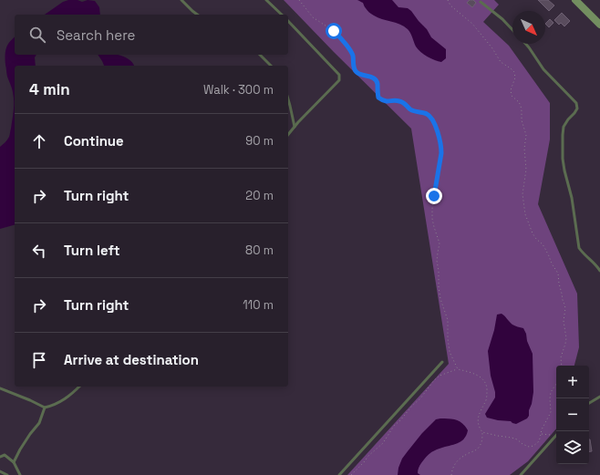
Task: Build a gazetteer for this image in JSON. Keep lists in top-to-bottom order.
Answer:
{
  "north": "bottom right",
  "page": {
    "search": "Search here",
    "heading": ["4 min", "Walk · 300 m"],
    "list": [
      ["Continue", "90 m"],
      ["Turn right", "20 m"],
      ["Turn left", "80 m"],
      ["Turn right", "110 m"],
      "Arrive at destination"
    ],
    "map_buttons": ["+", "−"]
  }
}
